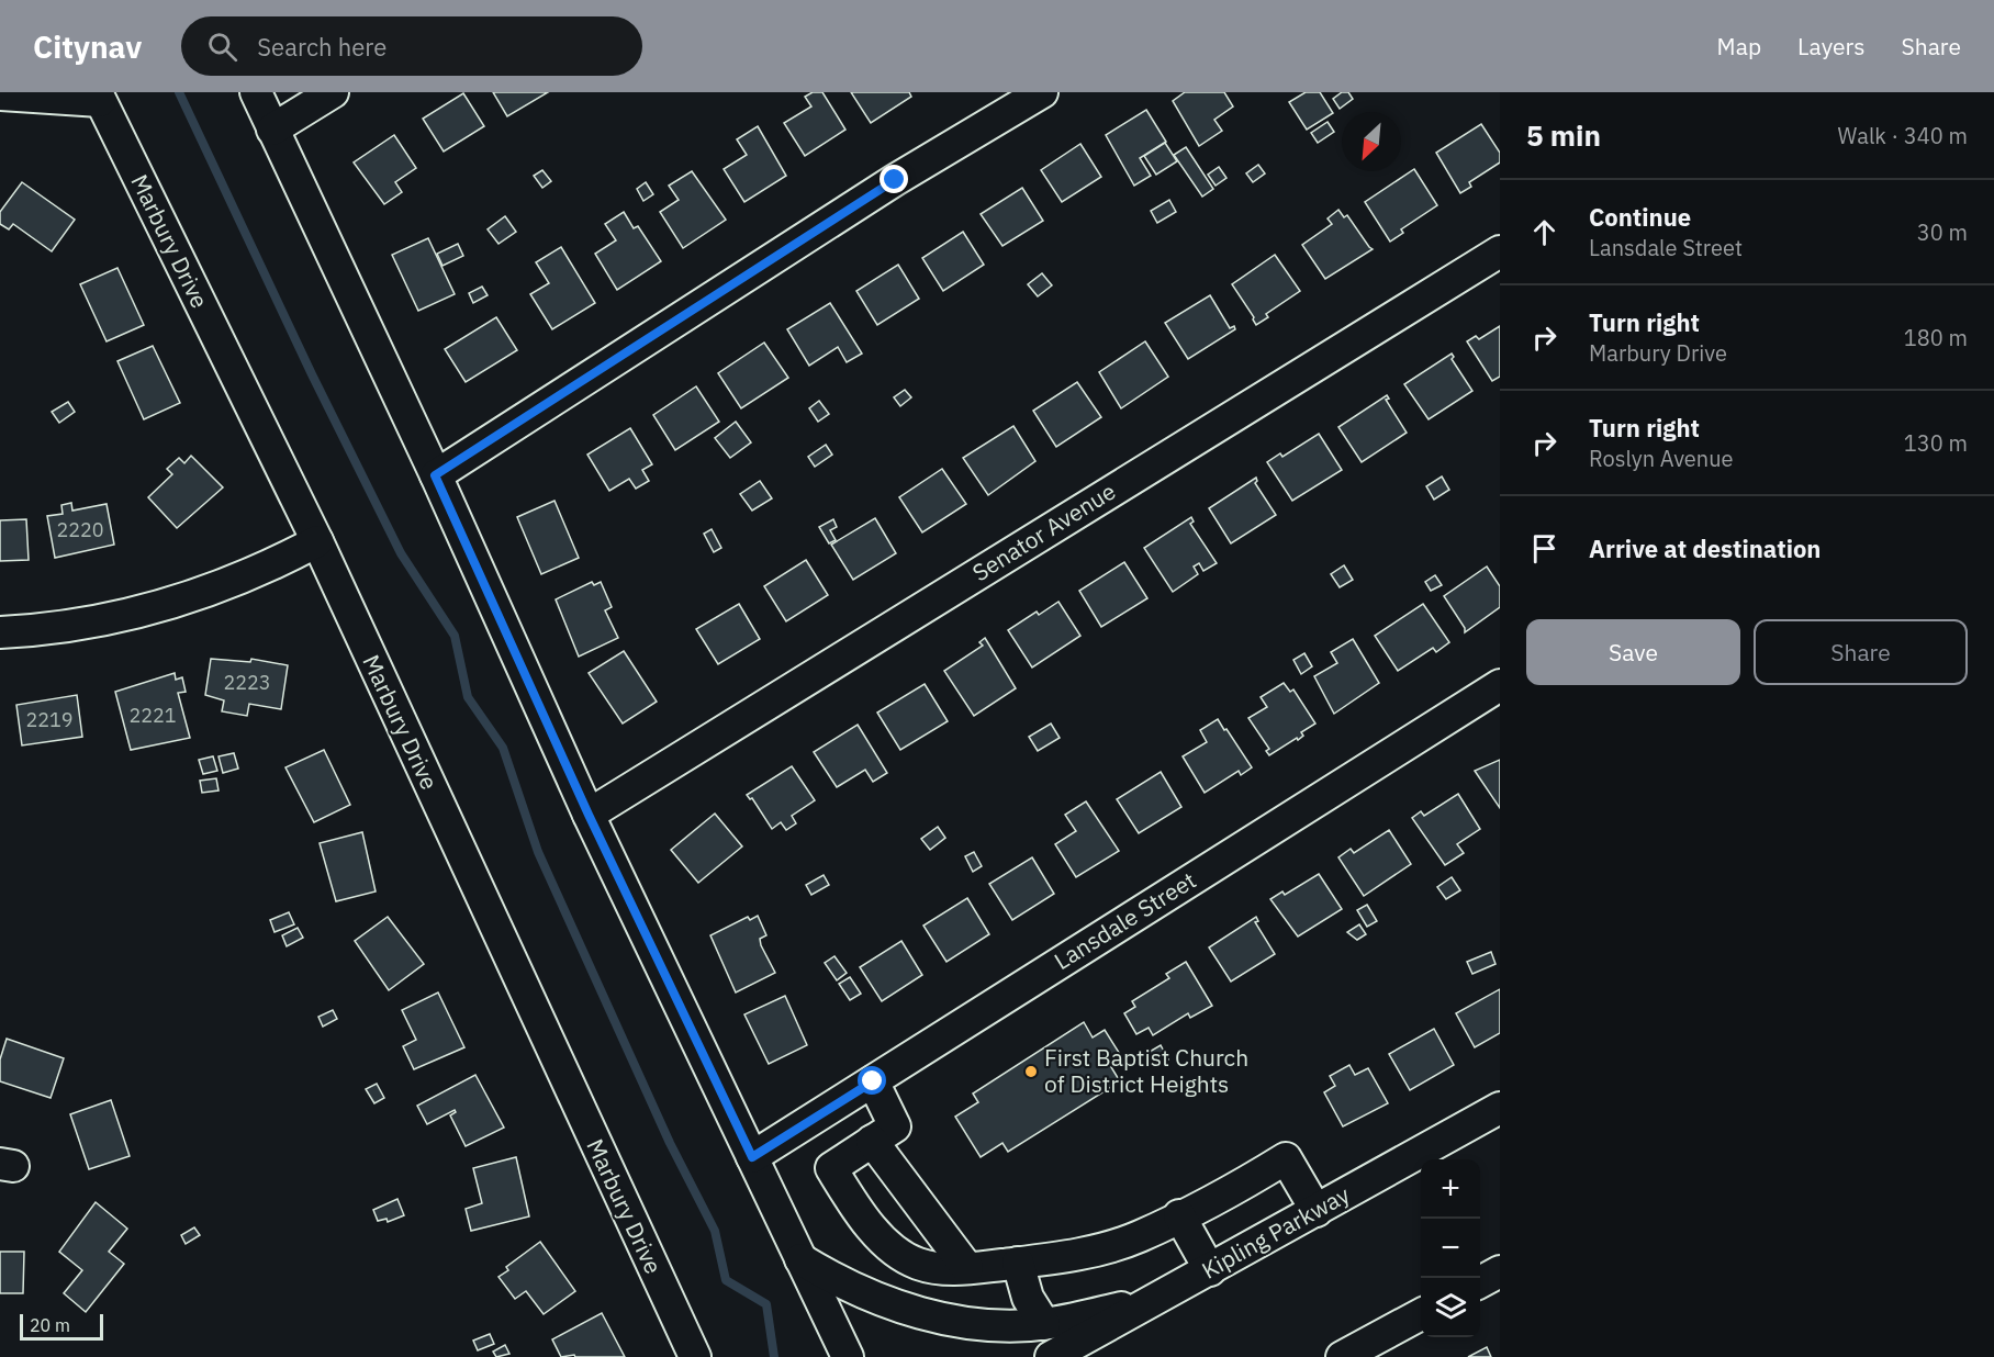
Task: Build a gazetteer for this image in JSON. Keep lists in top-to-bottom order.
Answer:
{
  "streets": {
    "street": [
      "Marbury Drive",
      "Senator Avenue",
      "Lansdale Street",
      "Kipling Parkway"
    ]
  },
  "places": ["First Baptist Church of District Heights"],
  "house_numbers": [
    "2220",
    "2223",
    "2221",
    "2219"
  ],
  "scale_bar": "20 m",
  "north": "bottom left",
  "page": {
    "header": "Citynav",
    "search": "Search here",
    "nav": ["Map", "Layers", "Share"],
    "heading": ["5 min", "Walk · 340 m"],
    "list": [
      ["Continue", "Lansdale Street", "30 m"],
      ["Turn right", "Marbury Drive", "180 m"],
      ["Turn right", "Roslyn Avenue", "130 m"],
      "Arrive at destination"
    ],
    "buttons": ["Save", "Share"],
    "map_buttons": ["+", "−"],
    "scale": "20 m"
  }
}
